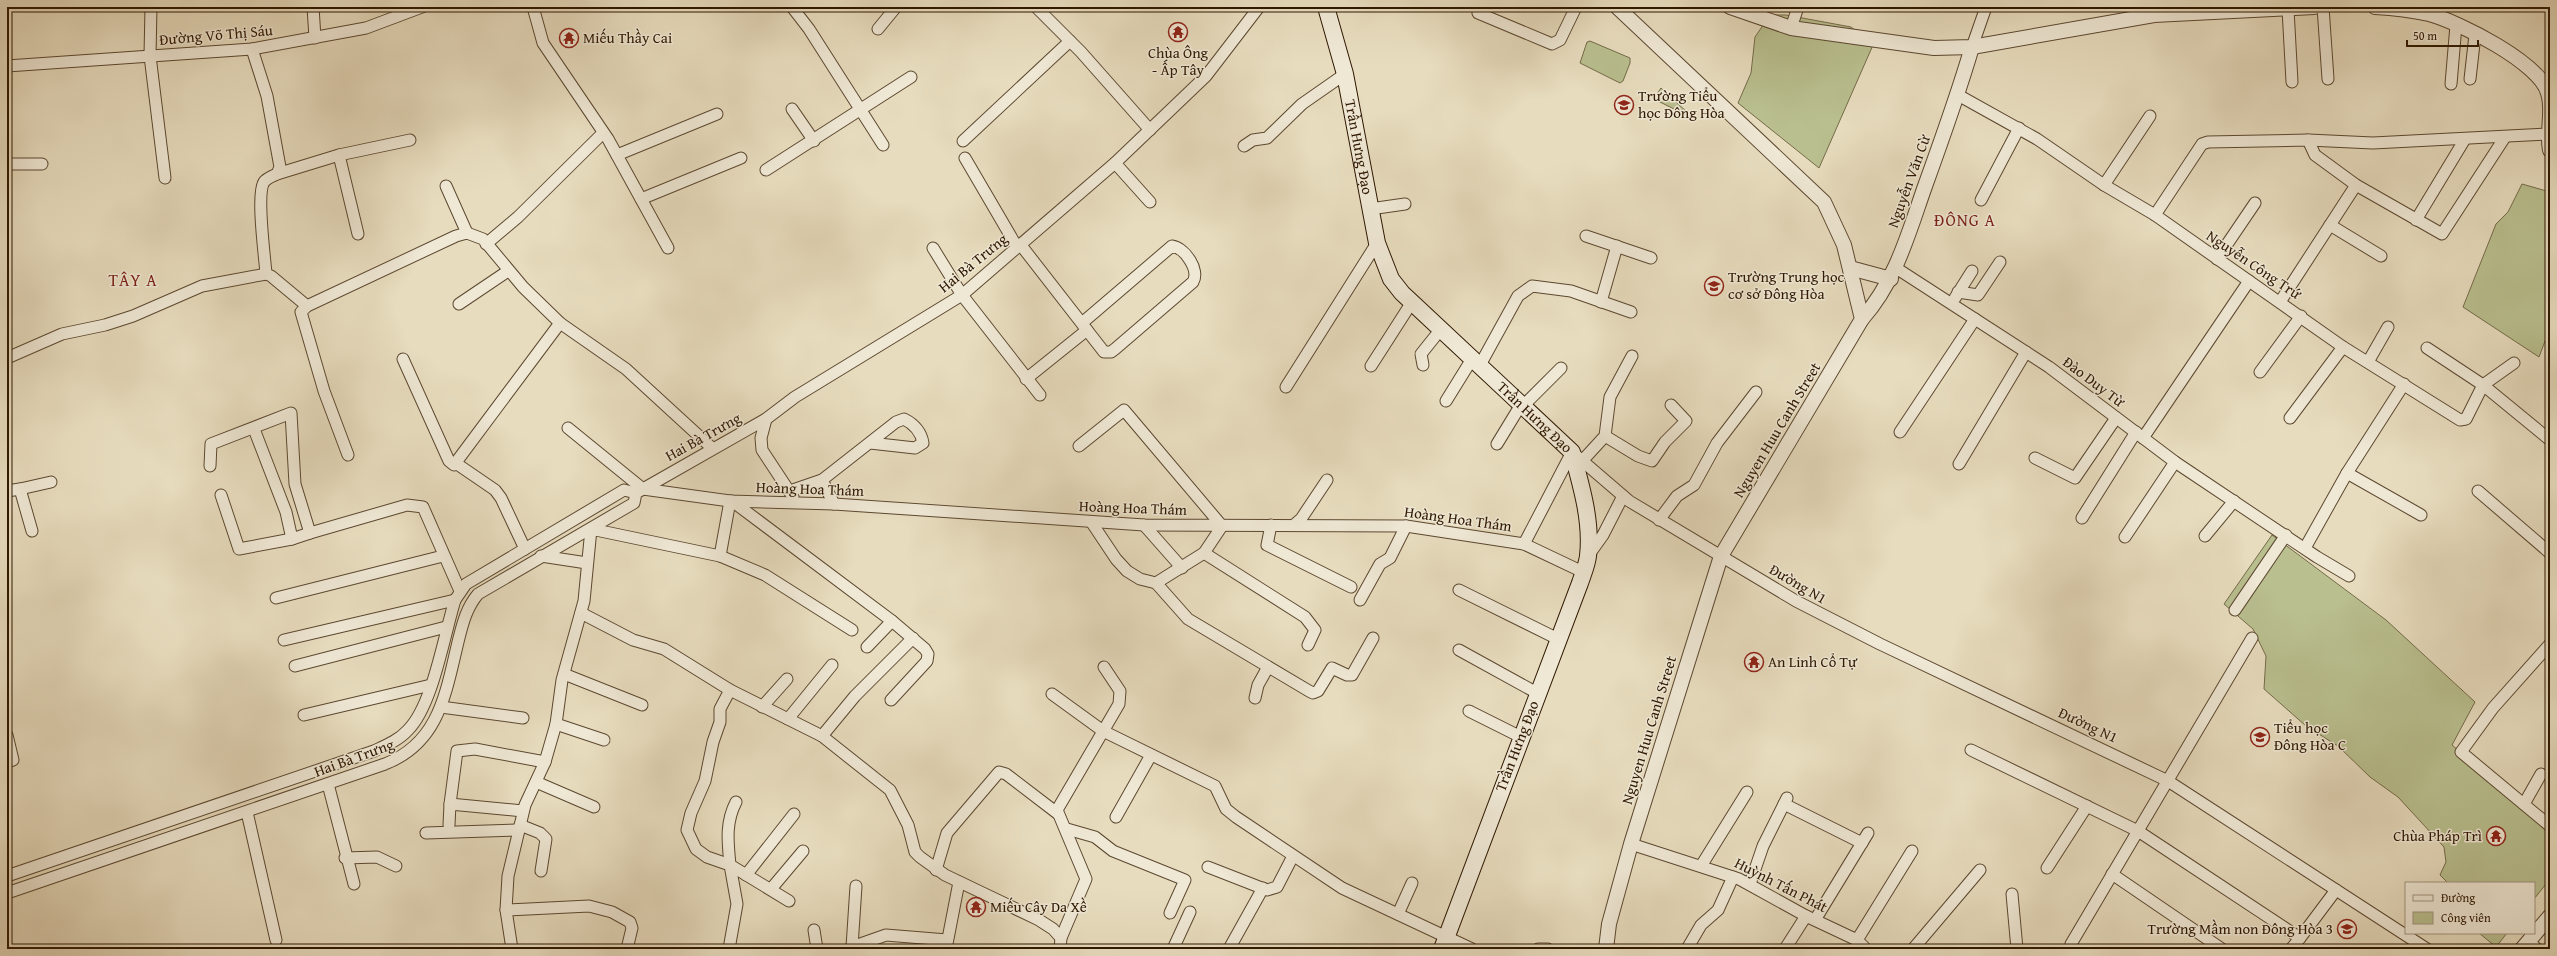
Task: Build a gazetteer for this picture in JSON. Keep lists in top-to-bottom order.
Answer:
{
  "streets": {
    "main road": ["Trần Hưng Đạo"],
    "street": [
      "Đường Võ Thị Sáu",
      "Nguyễn Văn Cừ",
      "Hai Bà Trưng",
      "Nguyễn Công Trứ",
      "Đào Duy Từ",
      "Nguyen Huu Canh Street",
      "Hoàng Hoa Thám",
      "Đường N1",
      "Huỳnh Tấn Phát"
    ]
  },
  "crossings": [
    ["Trần Hưng Đạo", "Hoàng Hoa Thám"],
    ["Trần Hưng Đạo", "Đường N1"],
    ["Nguyễn Văn Cừ", "Nguyễn Công Trứ"],
    ["Nguyễn Văn Cừ", "Đào Duy Từ"],
    ["Nguyễn Văn Cừ", "Nguyen Huu Canh Street"],
    ["Hai Bà Trưng", "Hoàng Hoa Thám"],
    ["Nguyen Huu Canh Street", "Đường N1"],
    ["Nguyen Huu Canh Street", "Huỳnh Tấn Phát"]
  ],
  "districts": ["ĐÔNG A", "TÂY A"],
  "places": {
    "temple": [
      "Chùa Ông - Ấp Tây",
      "Miếu Thầy Cai",
      "An Linh Cổ Tự",
      "Chùa Pháp Trì",
      "Miếu Cây Da Xề"
    ],
    "school or university": [
      "Trường Tiểu học Đông Hòa",
      "Trường Trung học cơ sở Đông Hòa",
      "Tiểu học Đông Hòa C",
      "Trường Mầm non Đông Hòa 3"
    ]
  },
  "legend": ["Đường", "Công viên"],
  "scale_bar": "50 m"
}
